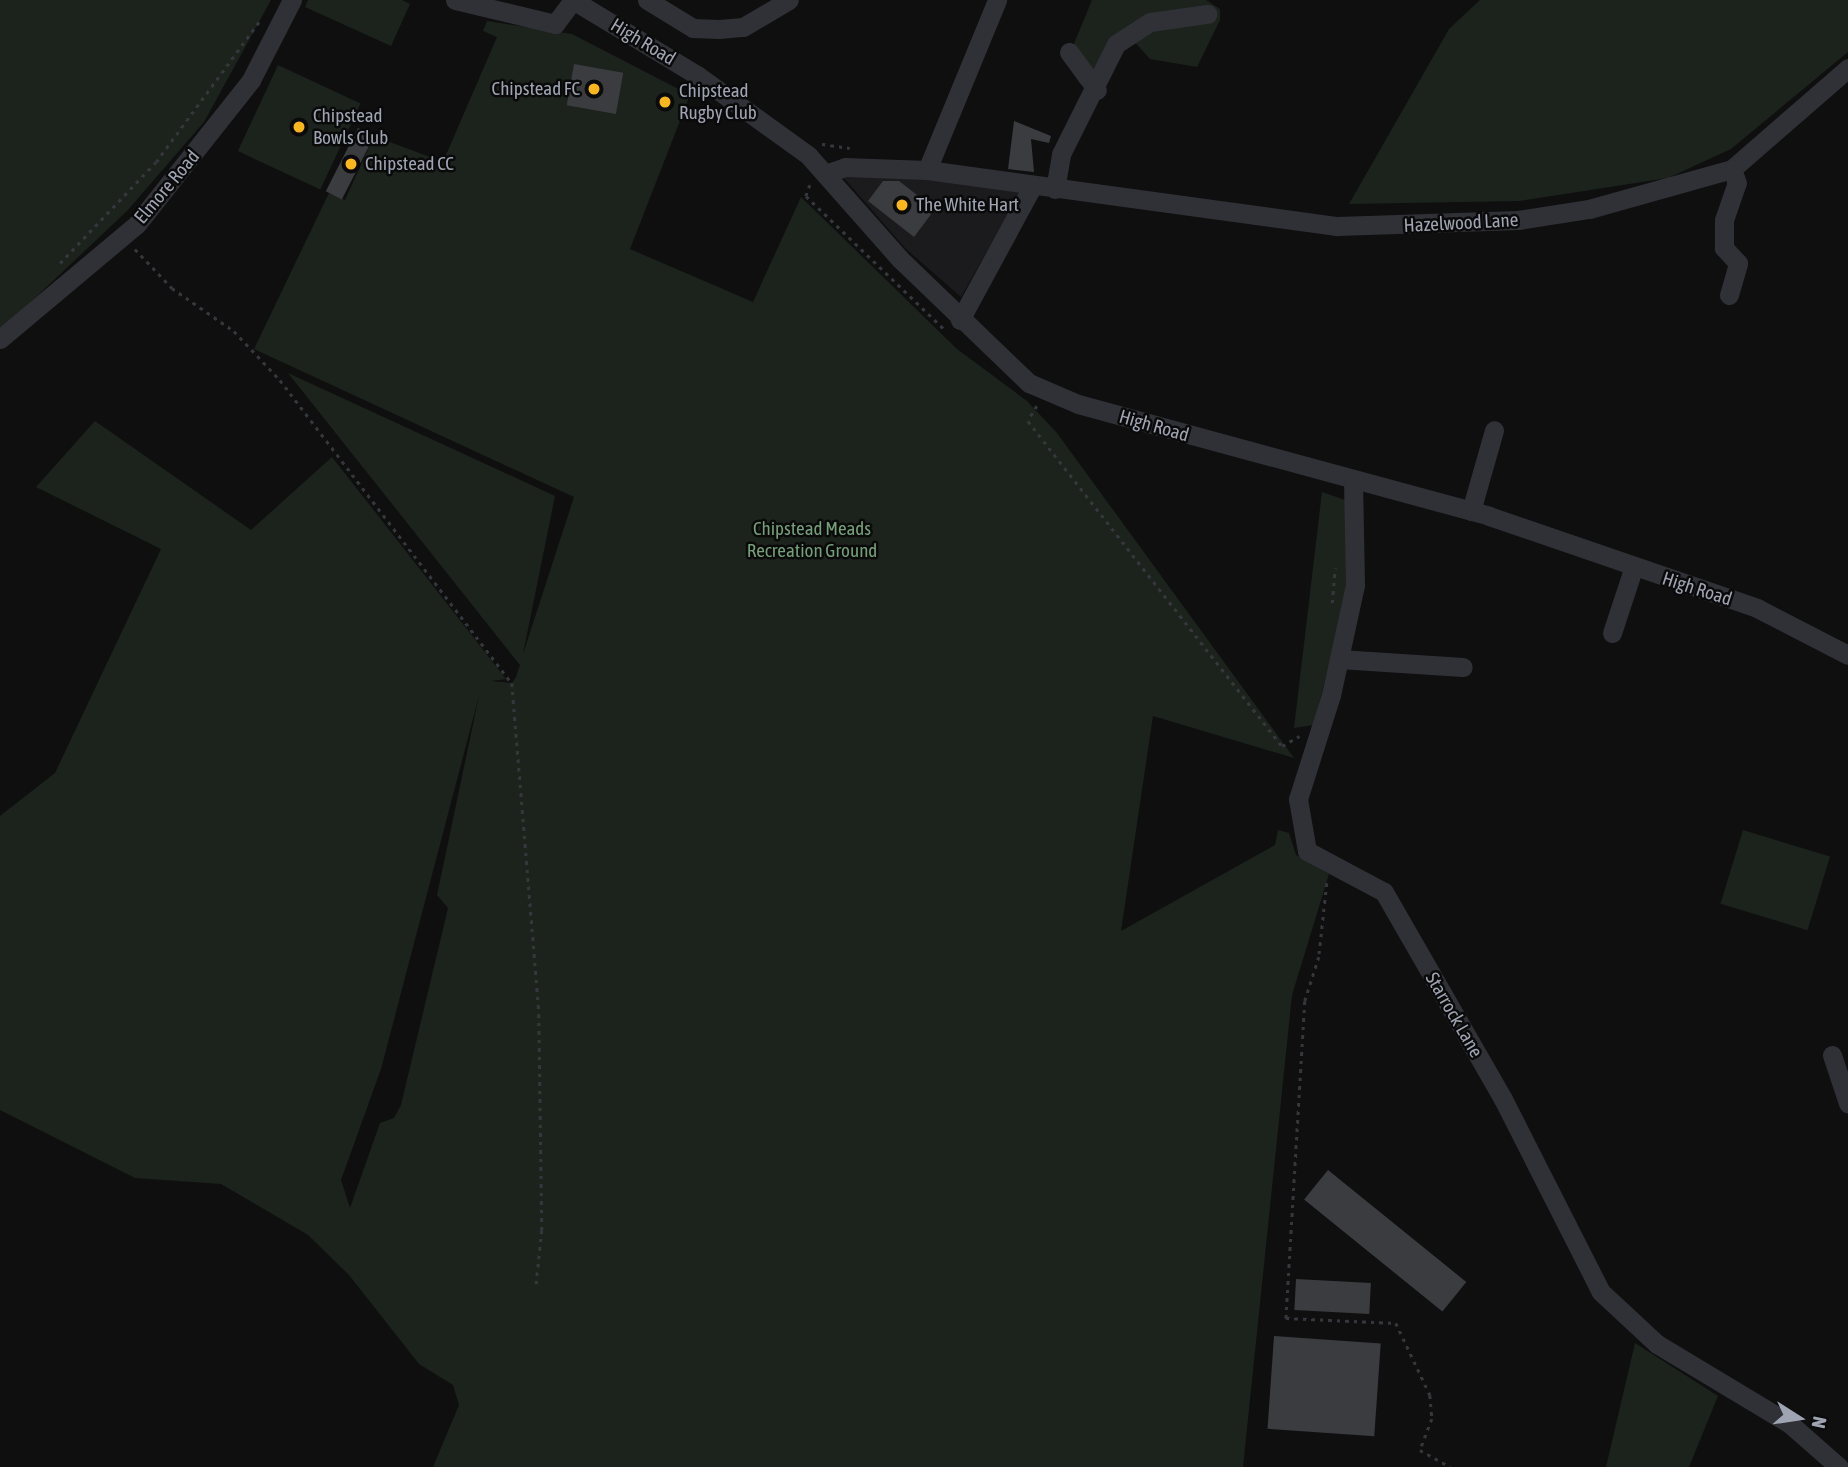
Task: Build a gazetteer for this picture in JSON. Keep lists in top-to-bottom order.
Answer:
{
  "streets": {
    "street": [
      "High Road",
      "Elmore Road",
      "Hazelwood Lane",
      "Starrock Lane"
    ]
  },
  "crossings": [
    ["High Road", "Hazelwood Lane"],
    ["High Road", "Starrock Lane"]
  ],
  "parks": ["Chipstead Meads Recreation Ground"],
  "places": [
    "Chipstead FC",
    "Chipstead Rugby Club",
    "Chipstead Bowls Club",
    "Chipstead CC",
    "The White Hart"
  ],
  "north": "right"
}
